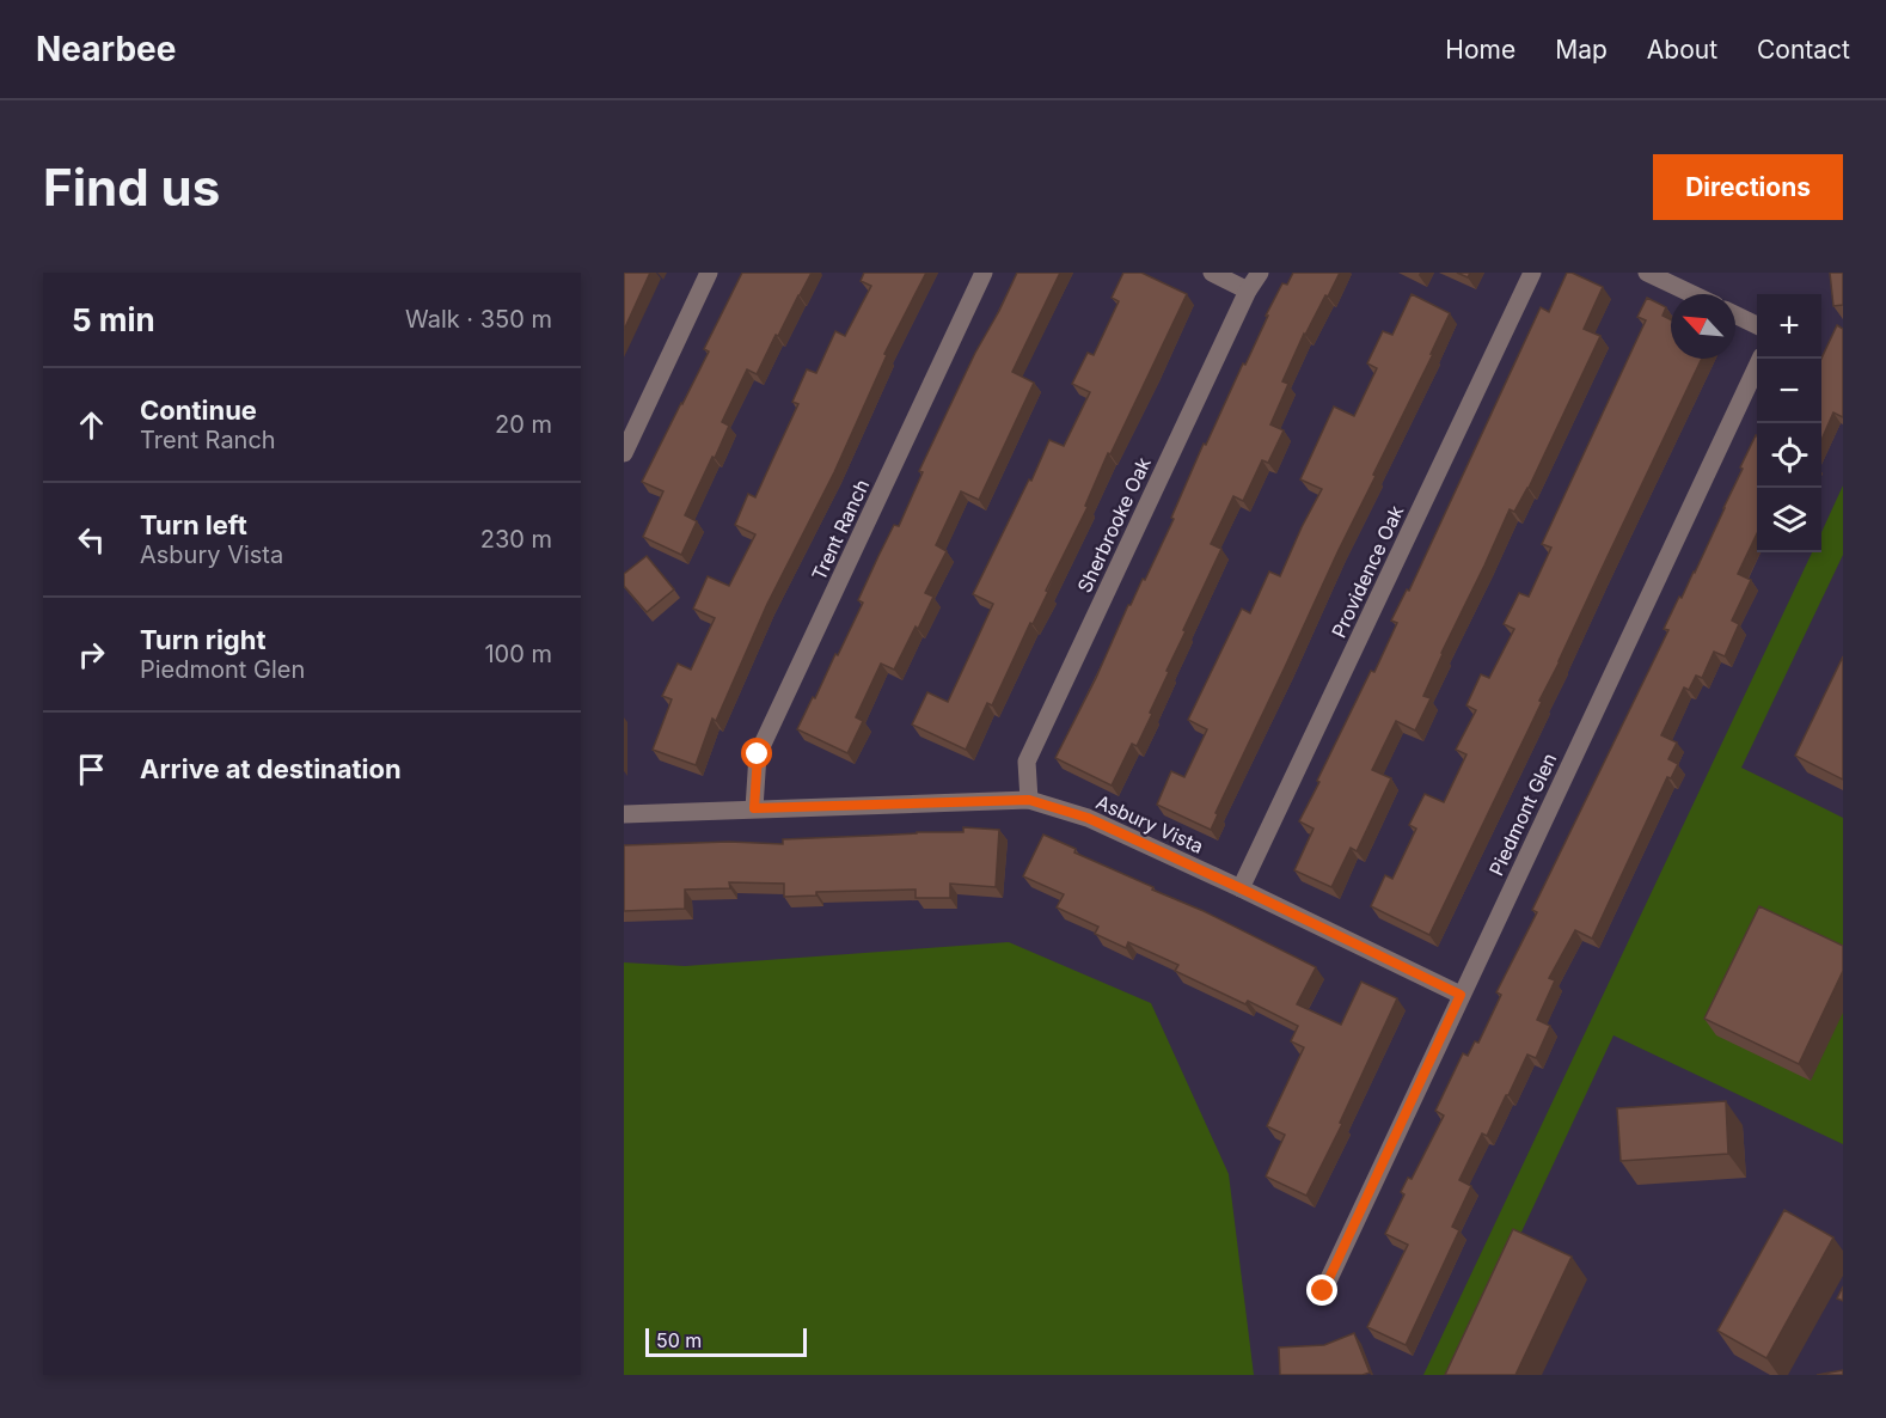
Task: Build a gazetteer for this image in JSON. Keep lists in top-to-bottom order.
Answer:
{
  "streets": {
    "street": [
      "Sherbrooke Oak",
      "Trent Ranch",
      "Providence Oak",
      "Piedmont Glen",
      "Asbury Vista"
    ]
  },
  "crossings": [
    ["Sherbrooke Oak", "Asbury Vista"],
    ["Trent Ranch", "Asbury Vista"],
    ["Providence Oak", "Asbury Vista"],
    ["Piedmont Glen", "Asbury Vista"]
  ],
  "scale_bar": "50 m",
  "north": "top left",
  "page": {
    "header": "Nearbee",
    "nav": [
      "Home",
      "Map",
      "About",
      "Contact"
    ],
    "buttons": "Directions",
    "title": "Find us",
    "heading": ["5 min", "Walk · 350 m"],
    "map_buttons": ["+", "−"],
    "list": [
      ["Continue", "Trent Ranch", "20 m"],
      ["Turn left", "Asbury Vista", "230 m"],
      ["Turn right", "Piedmont Glen", "100 m"],
      "Arrive at destination"
    ],
    "scale": "50 m"
  }
}
